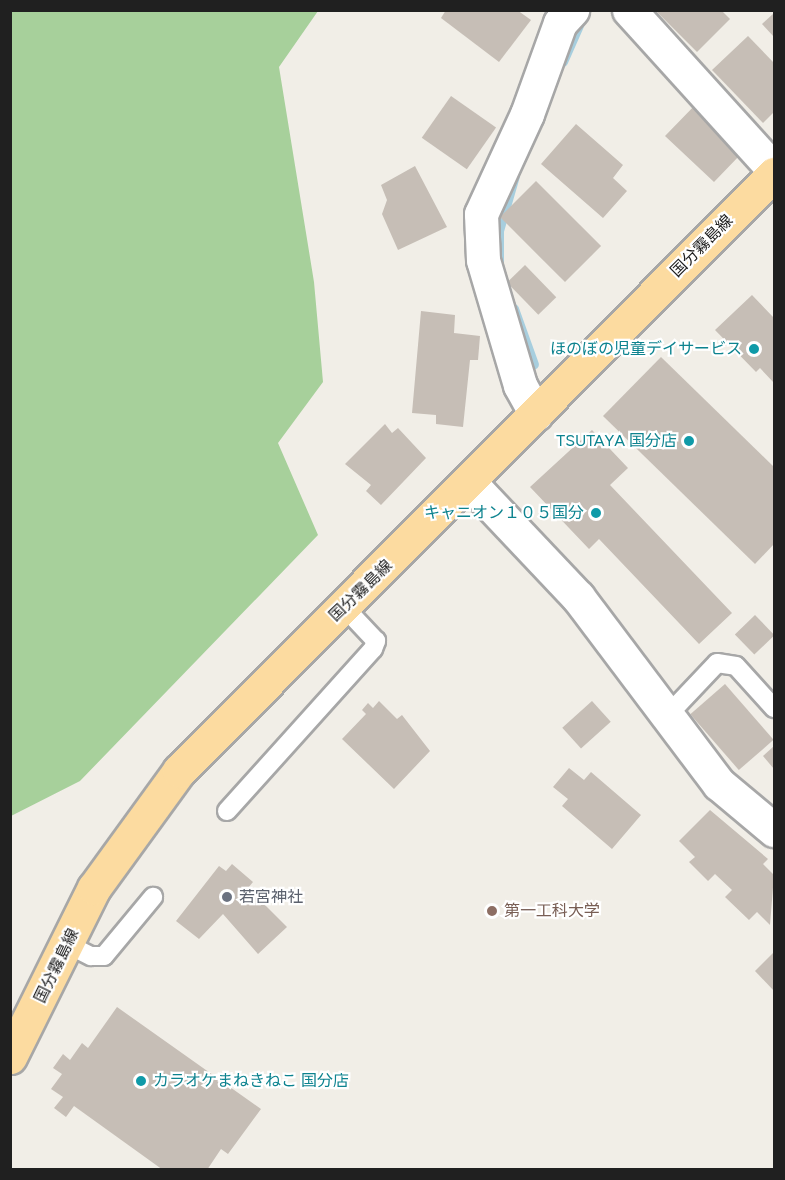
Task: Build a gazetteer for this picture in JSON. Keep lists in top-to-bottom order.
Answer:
{
  "streets": {
    "main road": ["国分霧島線"]
  },
  "places": [
    "ほのぼの児童デイサービス",
    "TSUTAYA 国分店",
    "キャニオン１０５国分",
    "若宮神社",
    "第一工科大学",
    "カラオケまねきねこ 国分店"
  ]
}
